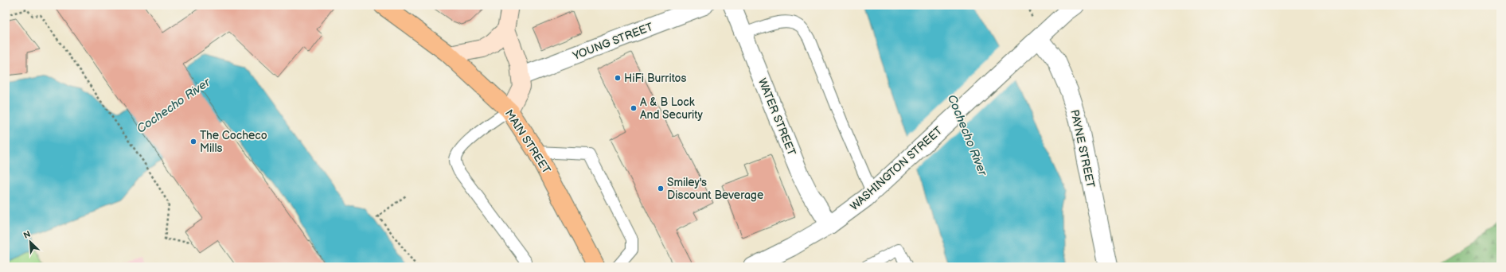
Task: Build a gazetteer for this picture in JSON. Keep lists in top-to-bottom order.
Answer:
{
  "streets": {
    "main road": ["MAIN STREET"],
    "street": [
      "YOUNG STREET",
      "WATER STREET",
      "PAYNE STREET",
      "WASHINGTON STREET"
    ]
  },
  "crossings": [
    ["WATER STREET", "WASHINGTON STREET"],
    ["PAYNE STREET", "WASHINGTON STREET"]
  ],
  "water": ["Cochecho River"],
  "places": [
    "HiFi Burritos",
    "A & B Lock And Security",
    "The Cocheco Mills",
    "Smiley's Discount Beverage"
  ],
  "north": "top left"
}
